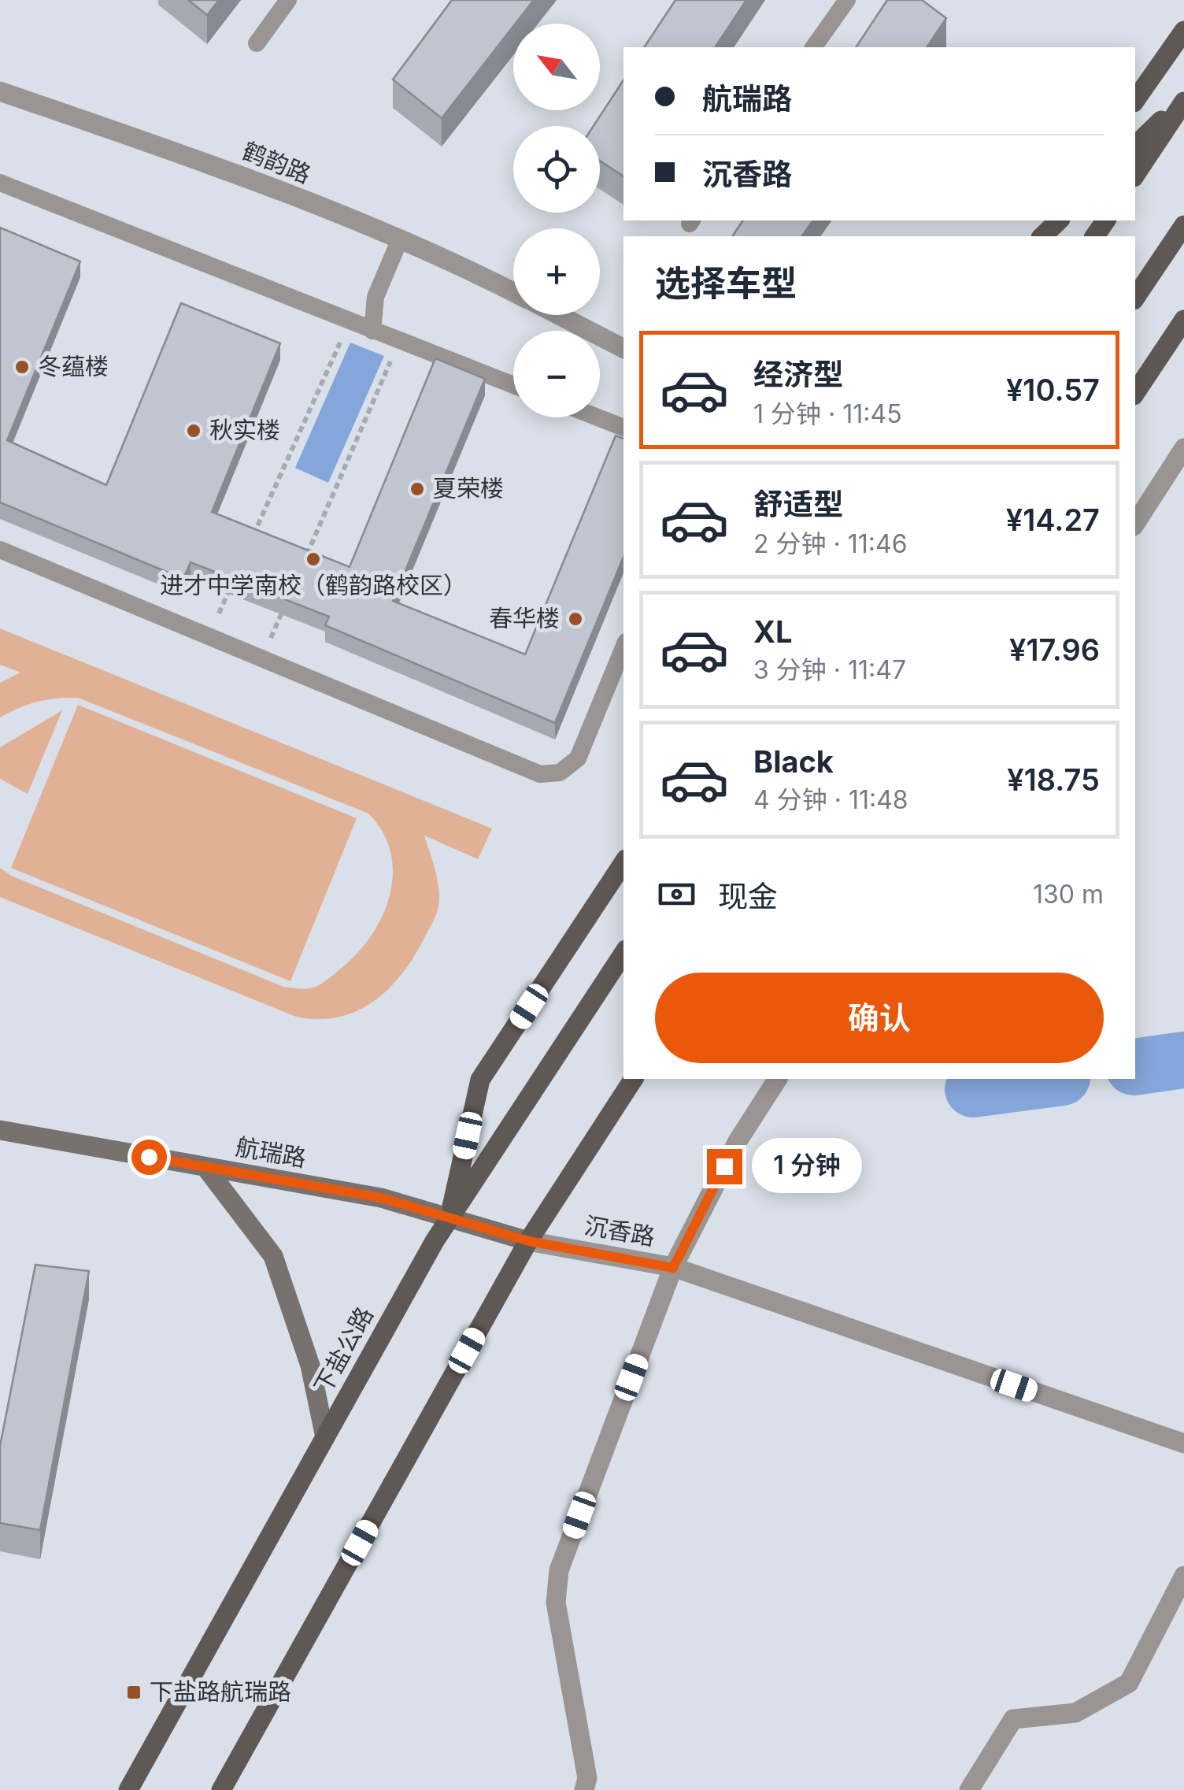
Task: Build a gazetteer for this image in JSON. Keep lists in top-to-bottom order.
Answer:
{
  "streets": {
    "main road": ["下盐公路"],
    "street": ["鹤韵路", "航瑞路", "沉香路"]
  },
  "crossings": [
    ["航瑞路", "沉香路"],
    ["航瑞路", "下盐公路"]
  ],
  "places": {
    "other": [
      "冬蕴楼",
      "秋实楼",
      "夏荣楼",
      "进才中学南校（鹤韵路校区）",
      "春华楼"
    ],
    "transit": ["下盐路航瑞路"]
  },
  "north": "top left",
  "page": {
    "map_buttons": ["+", "−"],
    "banner": ["航瑞路", "沉香路"],
    "heading": "选择车型",
    "list": [
      {
        "name": "经济型",
        "note": "1 分钟 · 11:45",
        "value": "¥10.57"
      },
      {
        "name": "舒适型",
        "note": "2 分钟 · 11:46",
        "value": "¥14.27"
      },
      {
        "name": "XL",
        "note": "3 分钟 · 11:47",
        "value": "¥17.96"
      },
      {
        "name": "Black",
        "note": "4 分钟 · 11:48",
        "value": "¥18.75"
      }
    ],
    "pay": ["现金", "130 m"],
    "buttons": "确认",
    "bubble": "1 分钟"
  }
}
